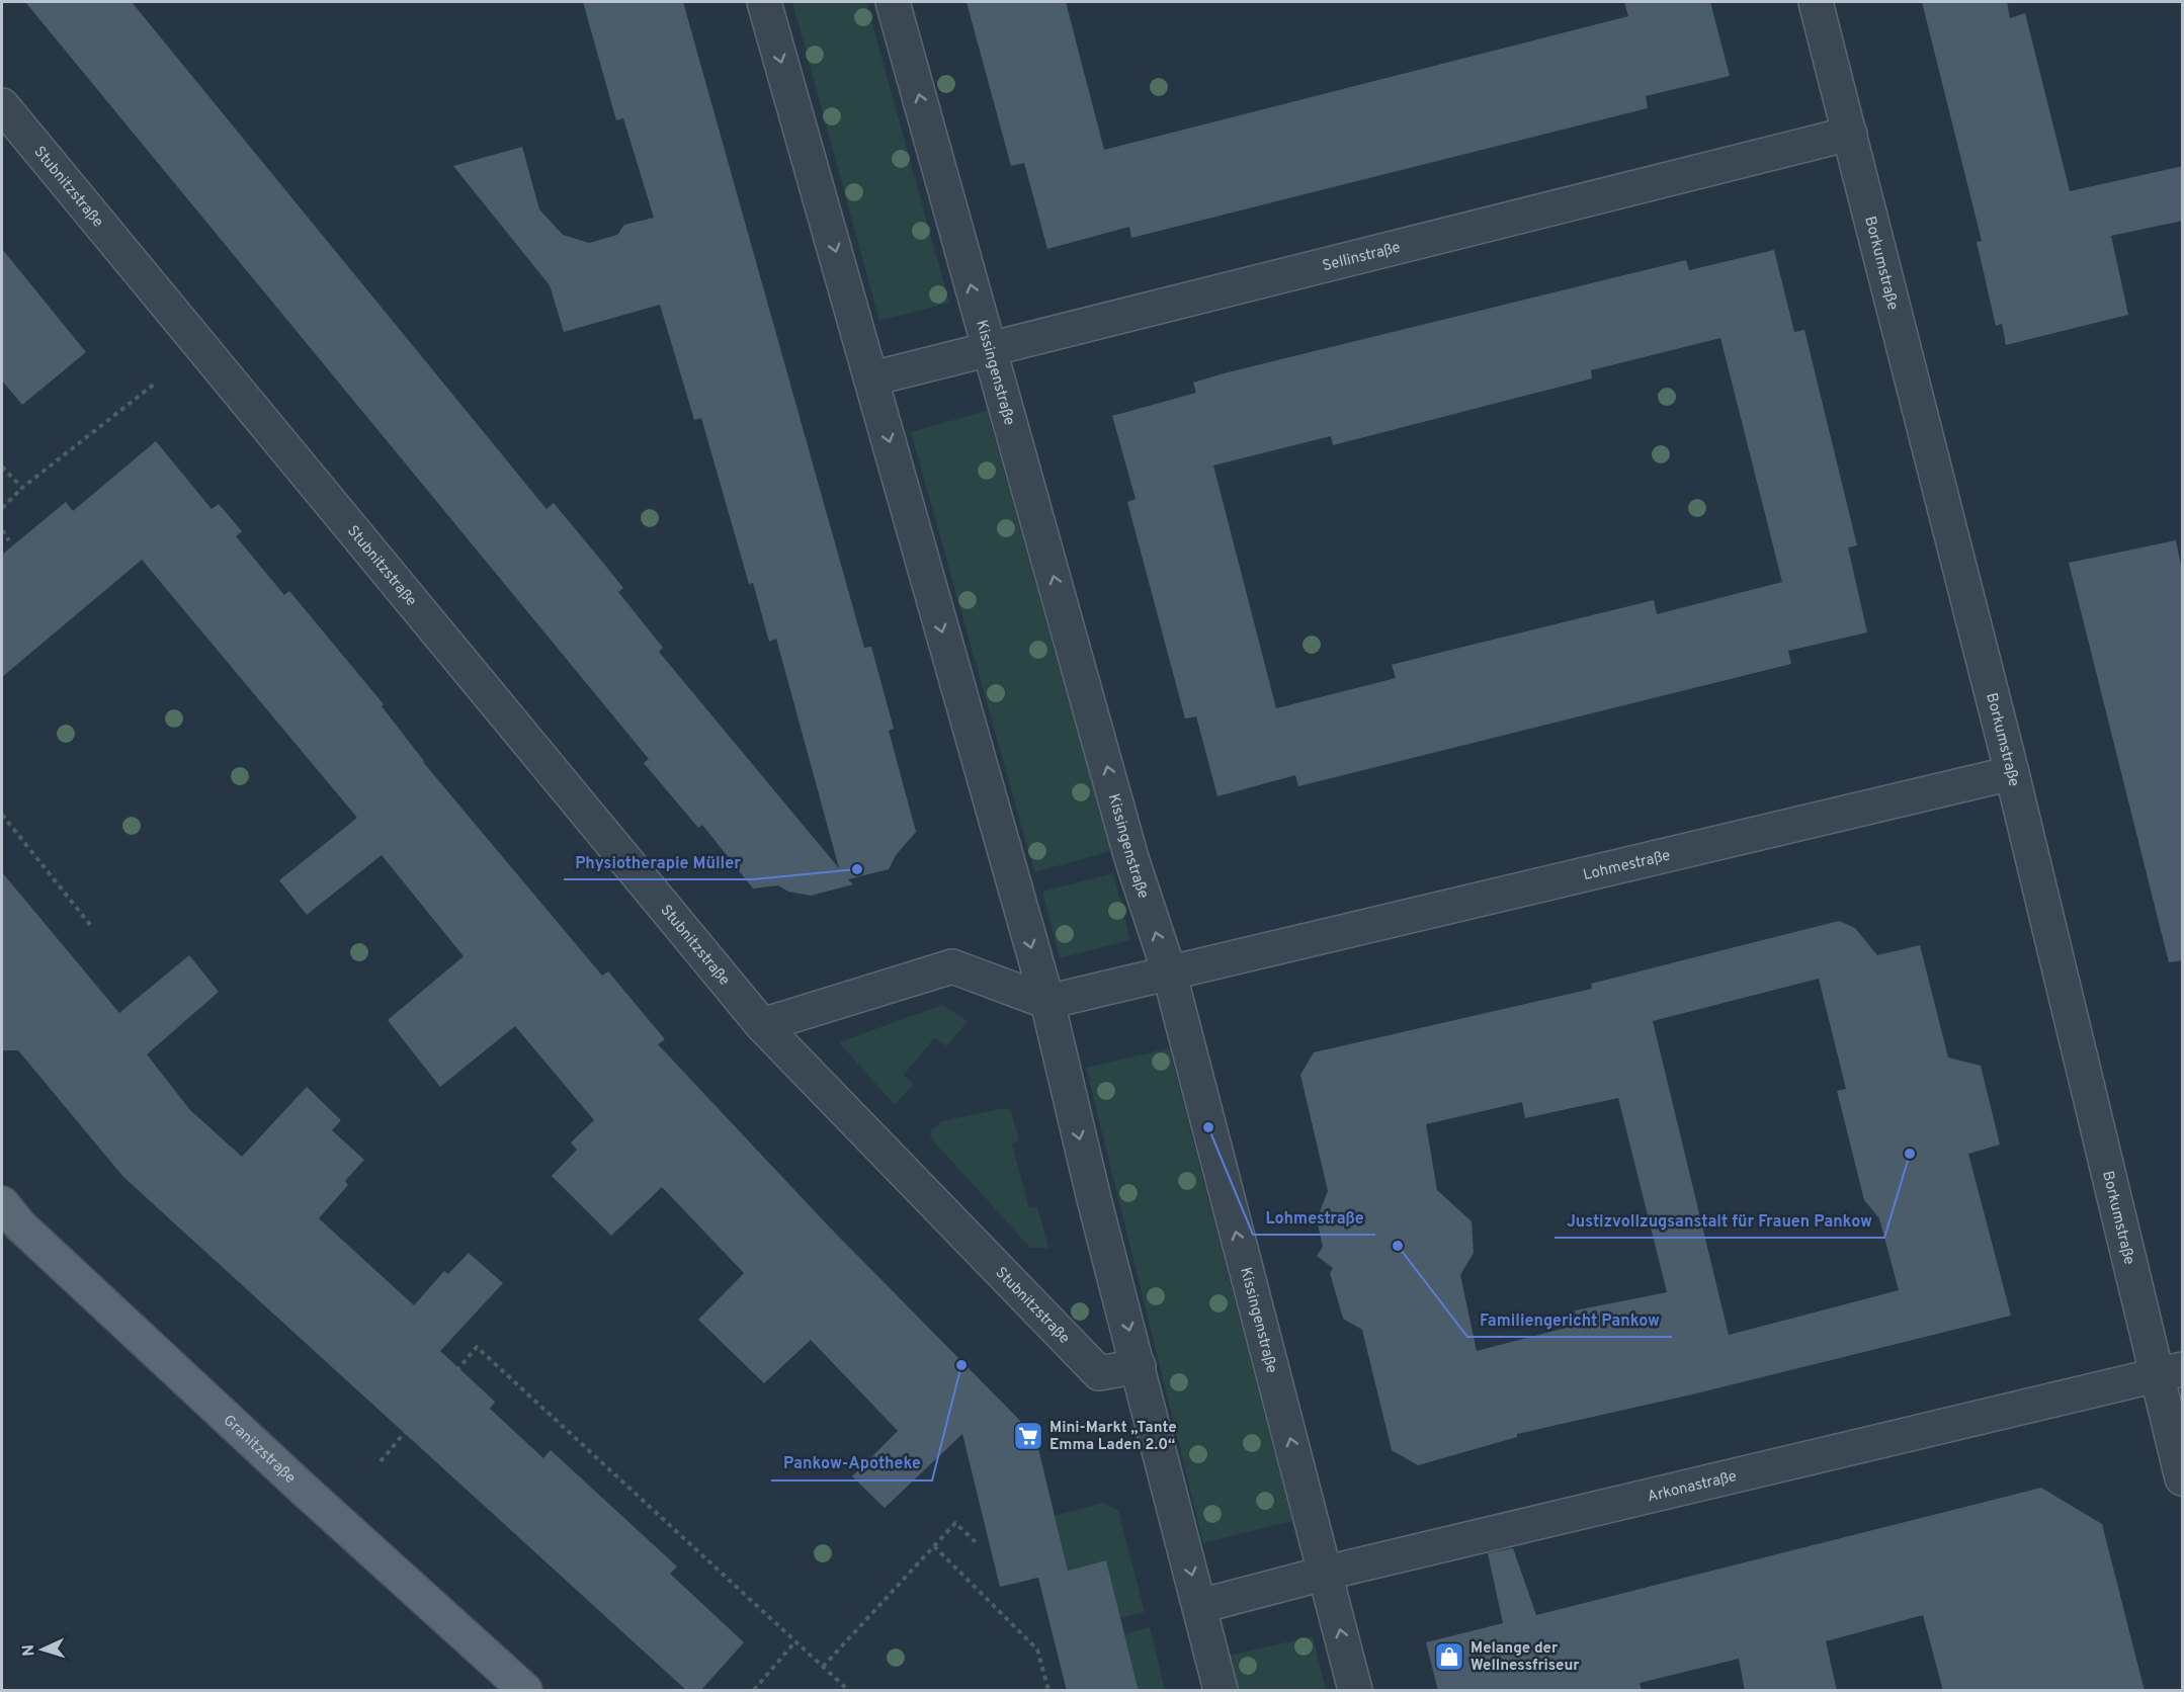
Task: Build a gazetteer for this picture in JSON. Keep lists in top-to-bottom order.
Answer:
{
  "streets": {
    "main road": ["Granitzstraße"],
    "street": [
      "Stubnitzstraße",
      "Sellinstraße",
      "Borkumstraße",
      "Kissingenstraße",
      "Lohmestraße",
      "Arkonastraße"
    ]
  },
  "crossings": [
    ["Sellinstraße", "Borkumstraße"],
    ["Sellinstraße", "Kissingenstraße"],
    ["Borkumstraße", "Lohmestraße"],
    ["Borkumstraße", "Arkonastraße"],
    ["Kissingenstraße", "Lohmestraße"],
    ["Kissingenstraße", "Arkonastraße"]
  ],
  "places": {
    "other": [
      "Physiotherapie Müller",
      "Lohmestraße",
      "Justizvollzugsanstalt für Frauen Pankow",
      "Familiengericht Pankow",
      "Pankow-Apotheke"
    ],
    "supermarket": ["Mini-Markt „Tante Emma Laden 2.0“"],
    "shop": ["Melange der Wellnessfriseur"]
  },
  "north": "left"
}
